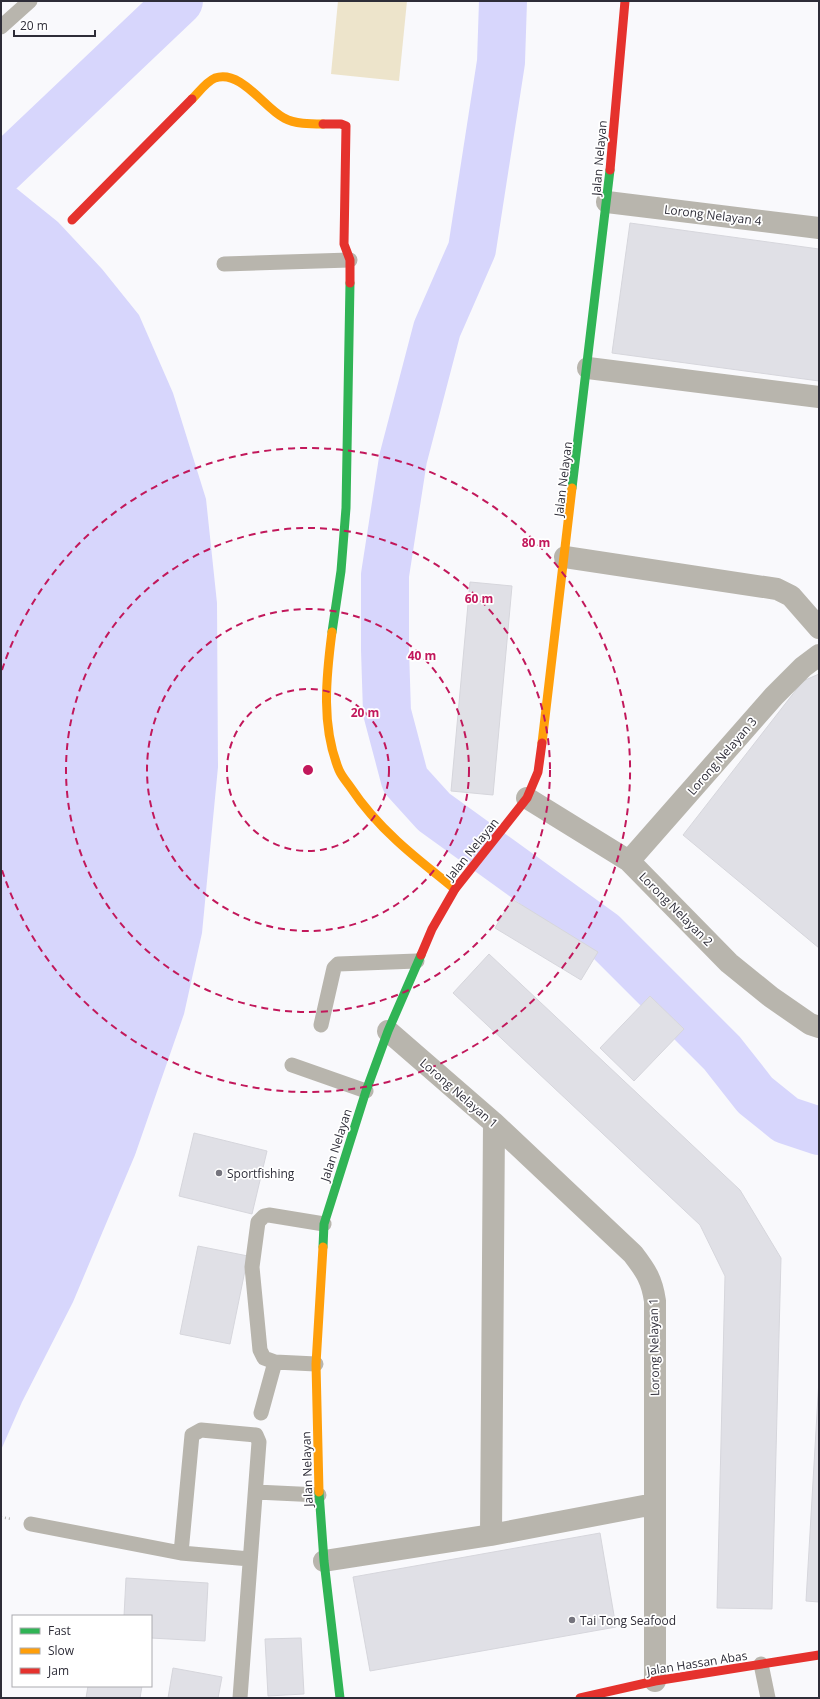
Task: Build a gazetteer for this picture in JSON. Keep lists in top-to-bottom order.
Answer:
{
  "streets": {
    "street": [
      "Jalan Nelayan",
      "Lorong Nelayan 4",
      "Lorong Nelayan 3",
      "Lorong Nelayan 2",
      "Lorong Nelayan 1",
      "Jalan Hassan Abas"
    ]
  },
  "crossings": [
    ["Jalan Nelayan", "Lorong Nelayan 4"],
    ["Jalan Nelayan", "Lorong Nelayan 2"],
    ["Jalan Nelayan", "Lorong Nelayan 1"],
    ["Lorong Nelayan 3", "Lorong Nelayan 2"],
    ["Lorong Nelayan 1", "Jalan Hassan Abas"]
  ],
  "places": ["Sportfishing", "Tai Tong Seafood"],
  "legend": ["Fast", "Slow", "Jam"],
  "scale_bar": "20 m",
  "rings": [
    "80 m",
    "60 m",
    "40 m",
    "20 m"
  ]
}
